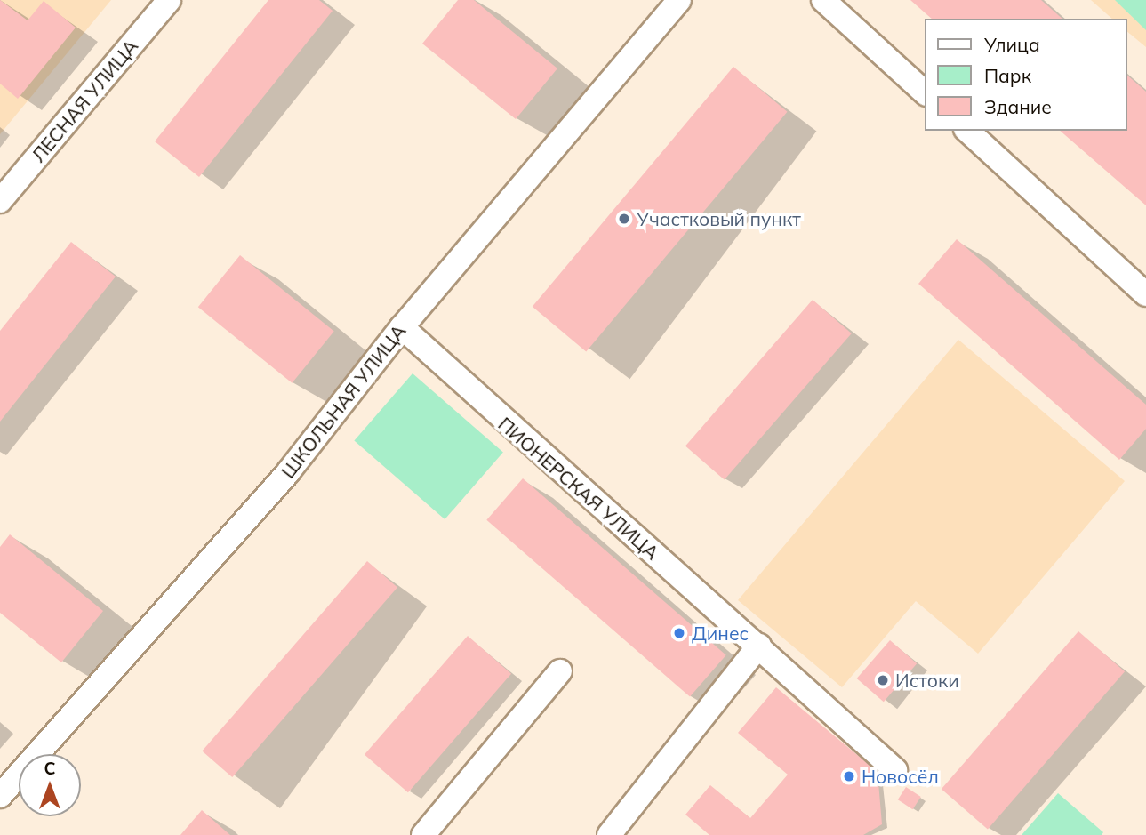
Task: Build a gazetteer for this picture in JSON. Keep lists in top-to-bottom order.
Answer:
{
  "streets": {
    "street": ["ЛЕСНАЯ УЛИЦА", "ШКОЛЬНАЯ УЛИЦА", "ПИОНЕРСКАЯ УЛИЦА"]
  },
  "crossings": [
    ["ШКОЛЬНАЯ УЛИЦА", "ПИОНЕРСКАЯ УЛИЦА"]
  ],
  "places": [
    "Участковый пункт",
    "Динес",
    "Истоки",
    "Новосёл"
  ],
  "legend": ["Улица", "Парк", "Здание"],
  "north": "top"
}
